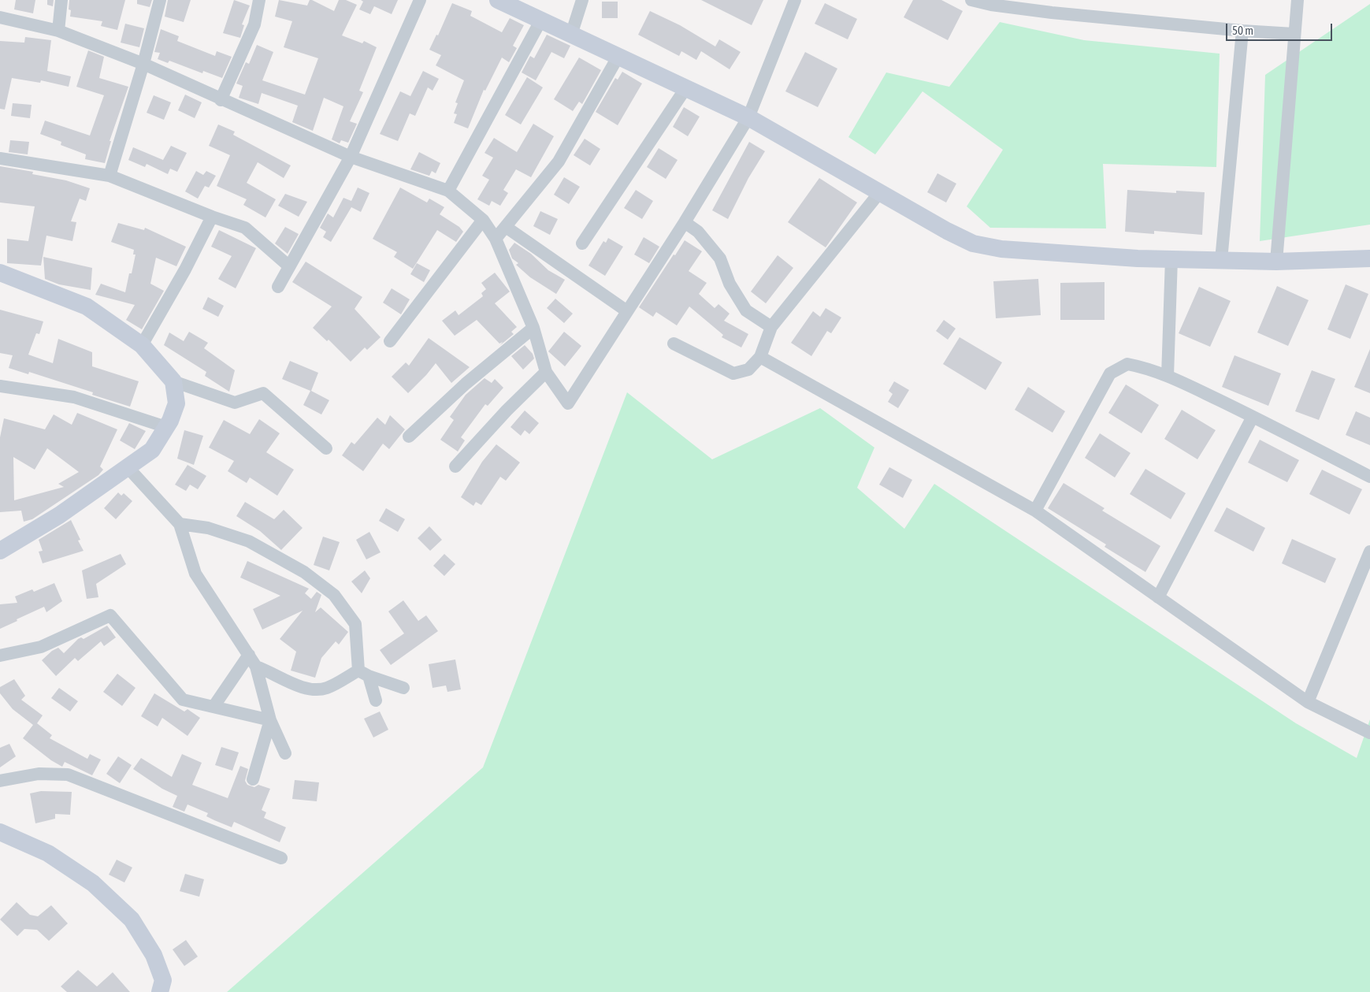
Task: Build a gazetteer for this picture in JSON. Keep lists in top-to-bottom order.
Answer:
{
  "scale_bar": "50 m"
}
